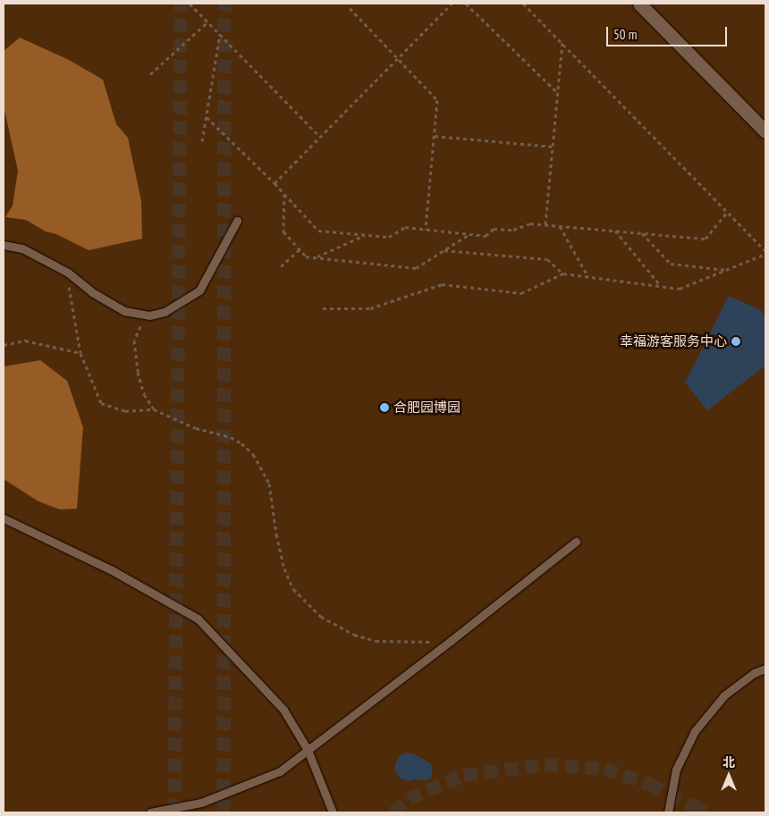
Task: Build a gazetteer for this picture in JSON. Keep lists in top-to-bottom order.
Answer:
{
  "places": ["幸福游客服务中心", "合肥园博园"],
  "scale_bar": "50 m",
  "north": "top"
}
